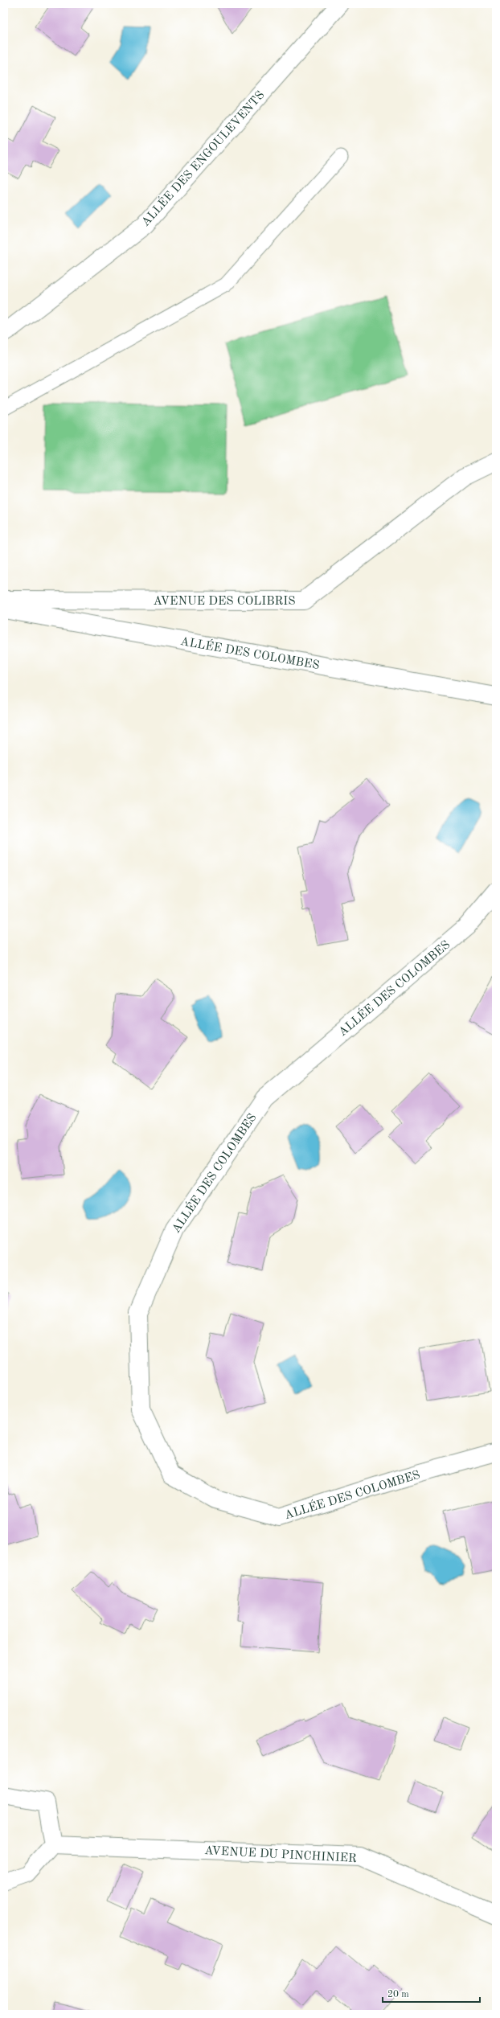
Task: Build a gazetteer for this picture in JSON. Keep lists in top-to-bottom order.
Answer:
{
  "streets": {
    "street": [
      "ALLÉE DES ENGOULEVENTS",
      "AVENUE DES COLIBRIS",
      "ALLÉE DES COLOMBES",
      "AVENUE DU PINCHINIER"
    ]
  },
  "scale_bar": "20 m"
}
